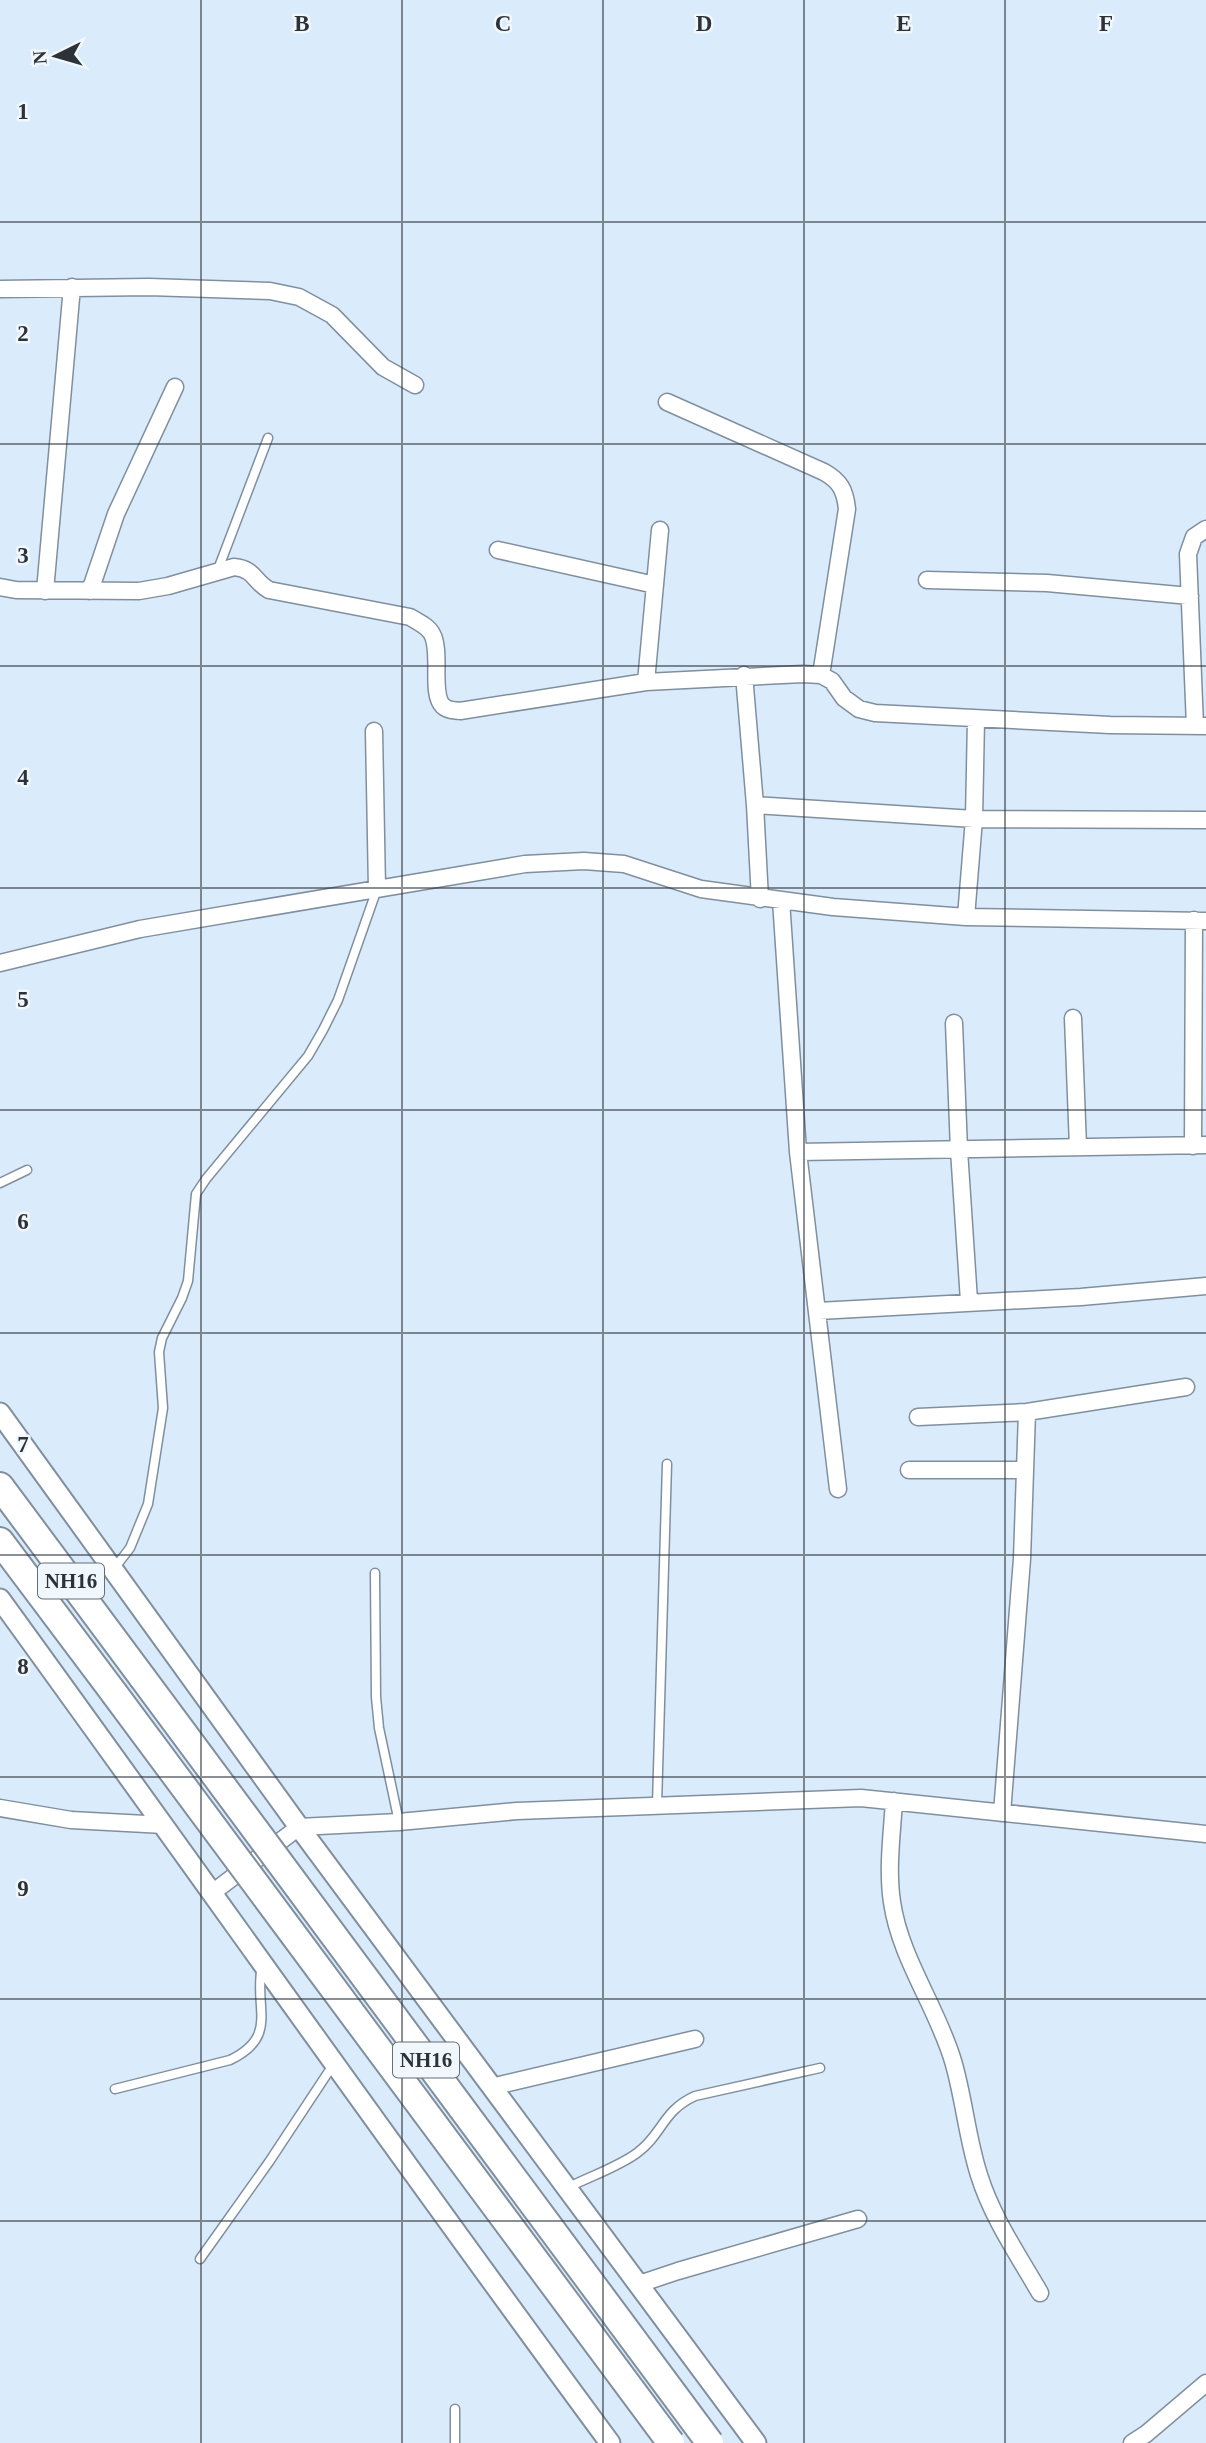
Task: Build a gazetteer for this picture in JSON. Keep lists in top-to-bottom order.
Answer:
{
  "streets": {
    "highway": ["NH16"]
  },
  "north": "left",
  "grid": {
    "columns": [
      "B",
      "C",
      "D",
      "E",
      "F"
    ],
    "rows": [
      "1",
      "2",
      "3",
      "4",
      "5",
      "6",
      "7",
      "8",
      "9"
    ]
  }
}
